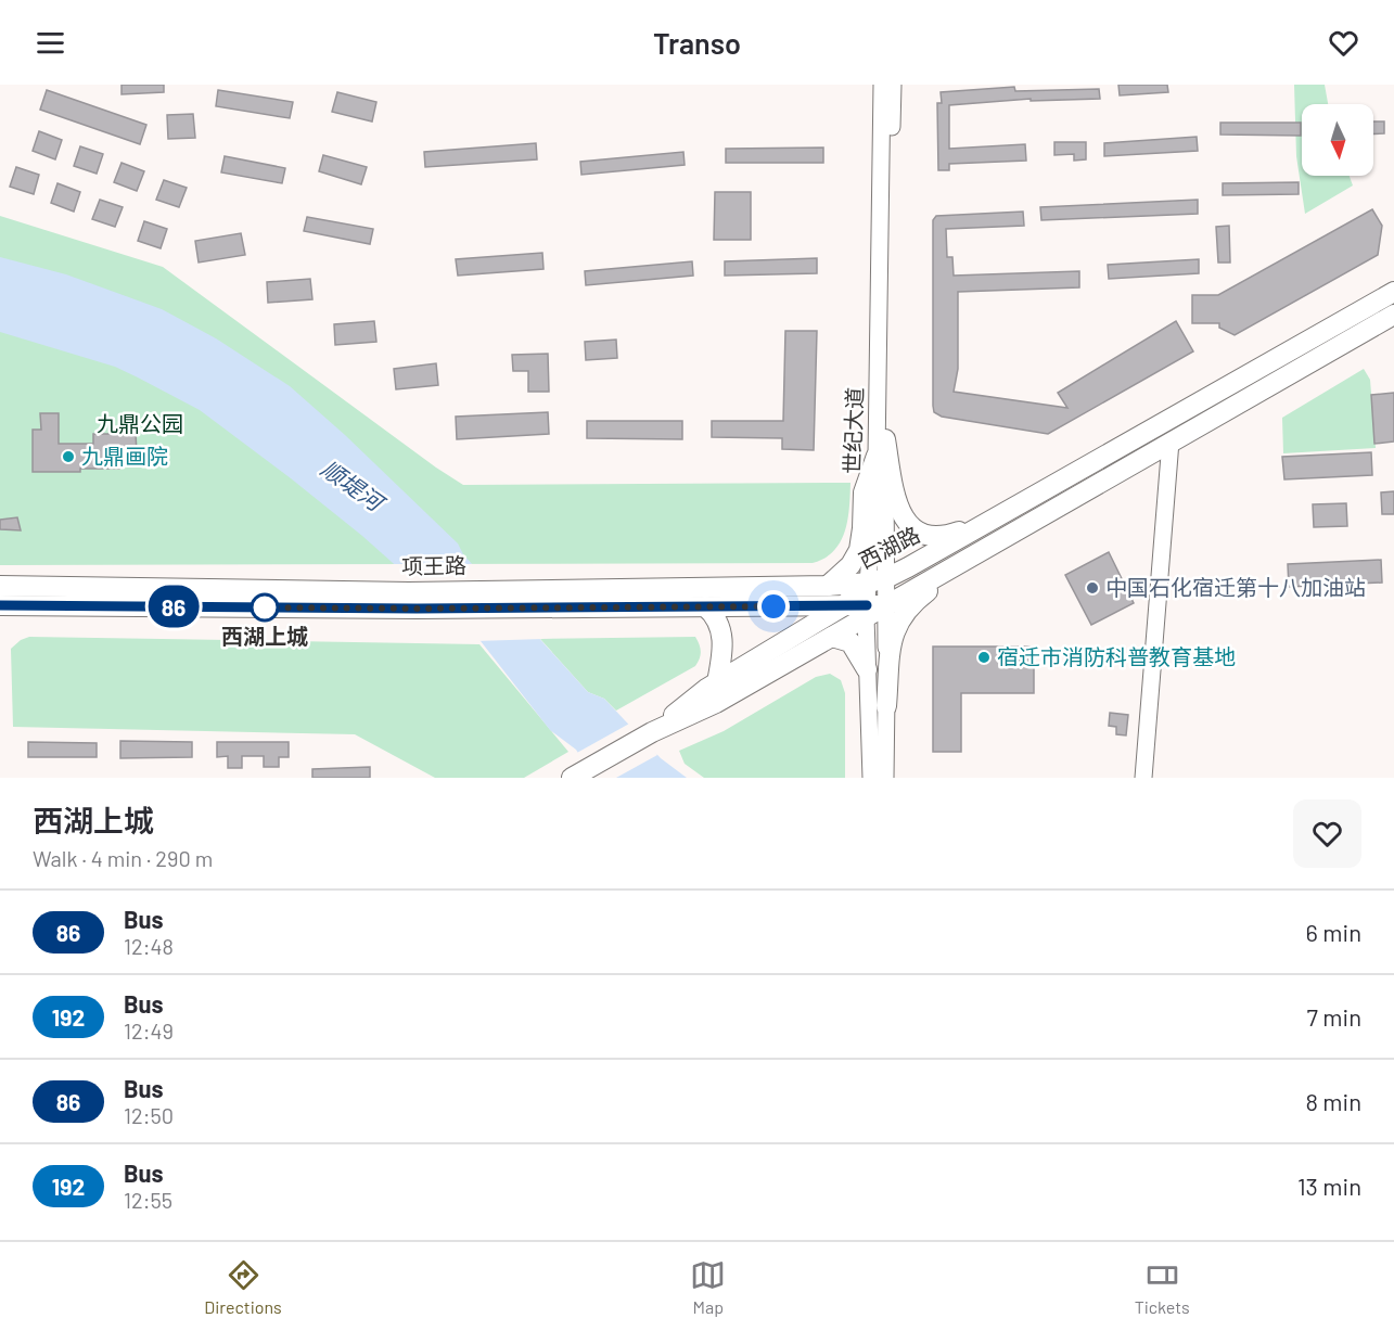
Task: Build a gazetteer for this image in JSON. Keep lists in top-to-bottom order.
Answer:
{
  "streets": {
    "main road": ["西湖路", "项王路"],
    "street": ["世纪大道"]
  },
  "crossings": [
    ["世纪大道", "西湖路"],
    ["世纪大道", "项王路"],
    ["西湖路", "项王路"]
  ],
  "water": ["顺堤河"],
  "parks": ["九鼎公园"],
  "places": [
    "九鼎画院",
    "中国石化宿迁第十八加油站",
    "西湖上城",
    "宿迁市消防科普教育基地"
  ],
  "lines": ["bus line 86"],
  "north": "bottom",
  "page": {
    "header": "Transo",
    "on_map": "86",
    "heading": ["西湖上城", "Walk · 4 min · 290 m"],
    "list": [
      {
        "mark": "86",
        "name": "Bus",
        "note": "12:48",
        "value": "6 min"
      },
      {
        "mark": "192",
        "name": "Bus",
        "note": "12:49",
        "value": "7 min"
      },
      {
        "mark": "86",
        "name": "Bus",
        "note": "12:50",
        "value": "8 min"
      },
      {
        "mark": "192",
        "name": "Bus",
        "note": "12:55",
        "value": "13 min"
      }
    ],
    "tabs": ["Directions", "Map", "Tickets"]
  }
}
